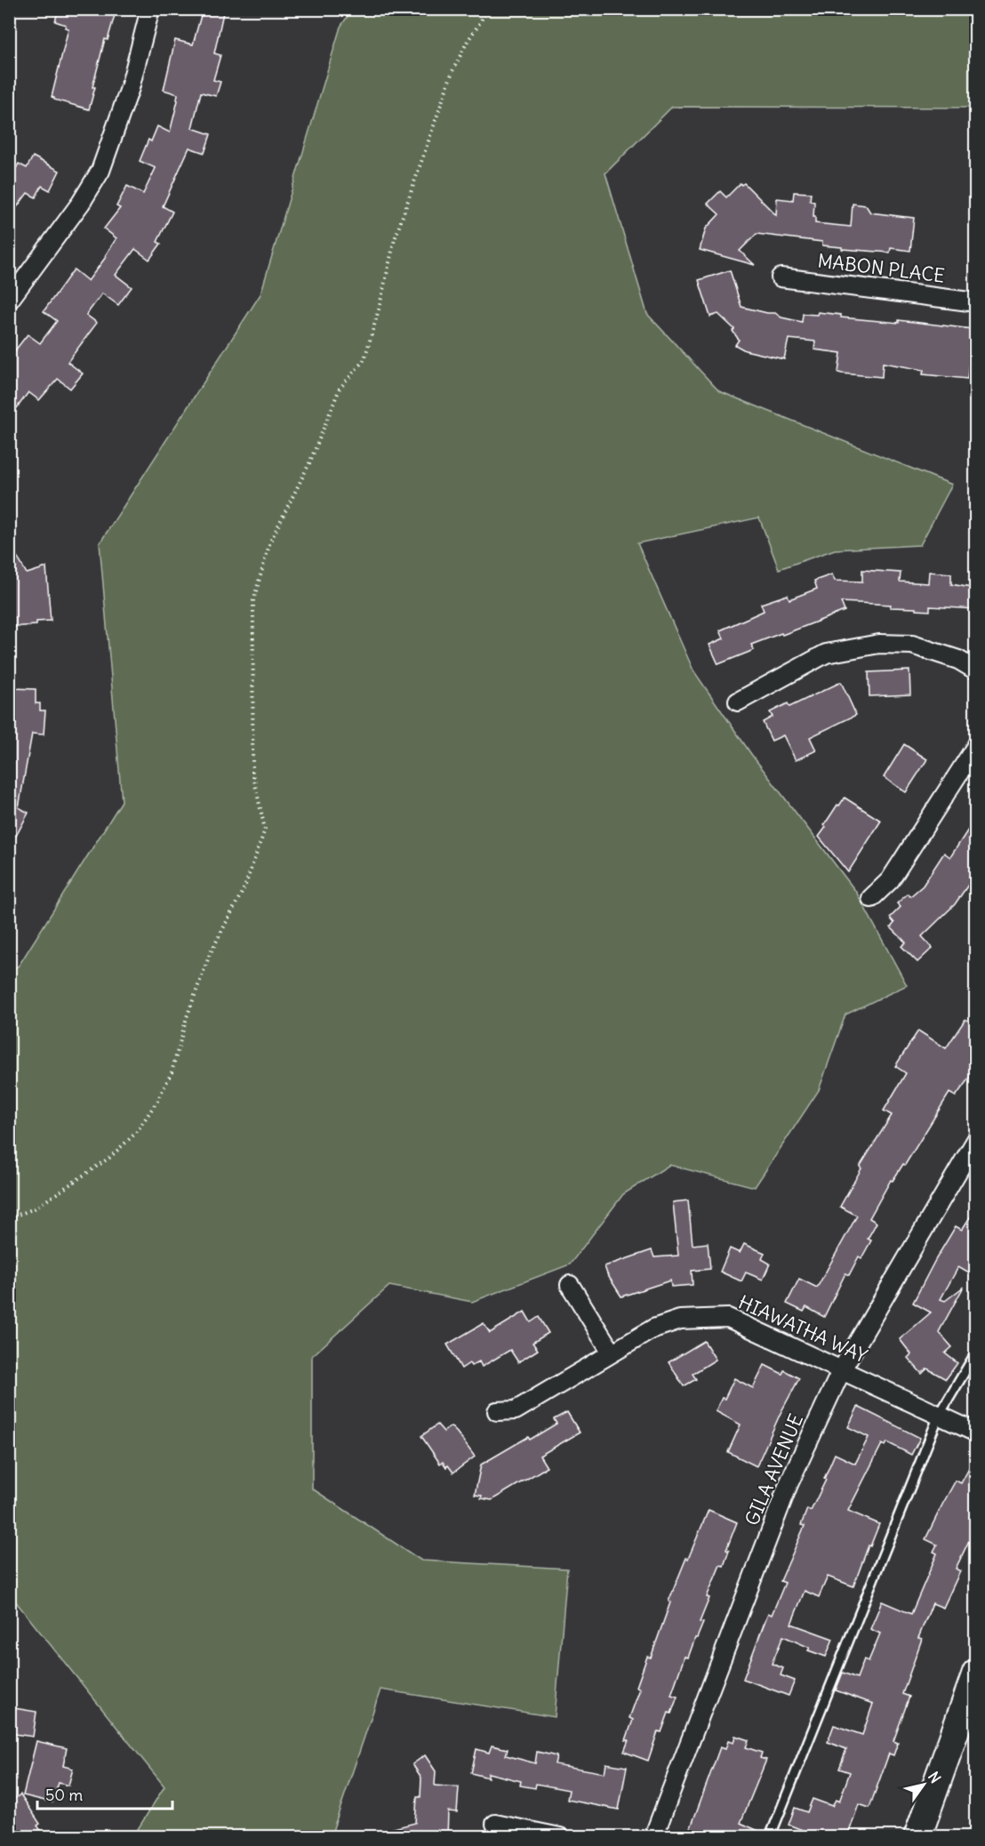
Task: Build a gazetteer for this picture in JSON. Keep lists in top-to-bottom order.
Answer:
{
  "streets": {
    "street": ["MABON PLACE", "HIAWATHA WAY", "GILA AVENUE"]
  },
  "crossings": [
    ["HIAWATHA WAY", "GILA AVENUE"]
  ],
  "scale_bar": "50 m",
  "north": "top right"
}
